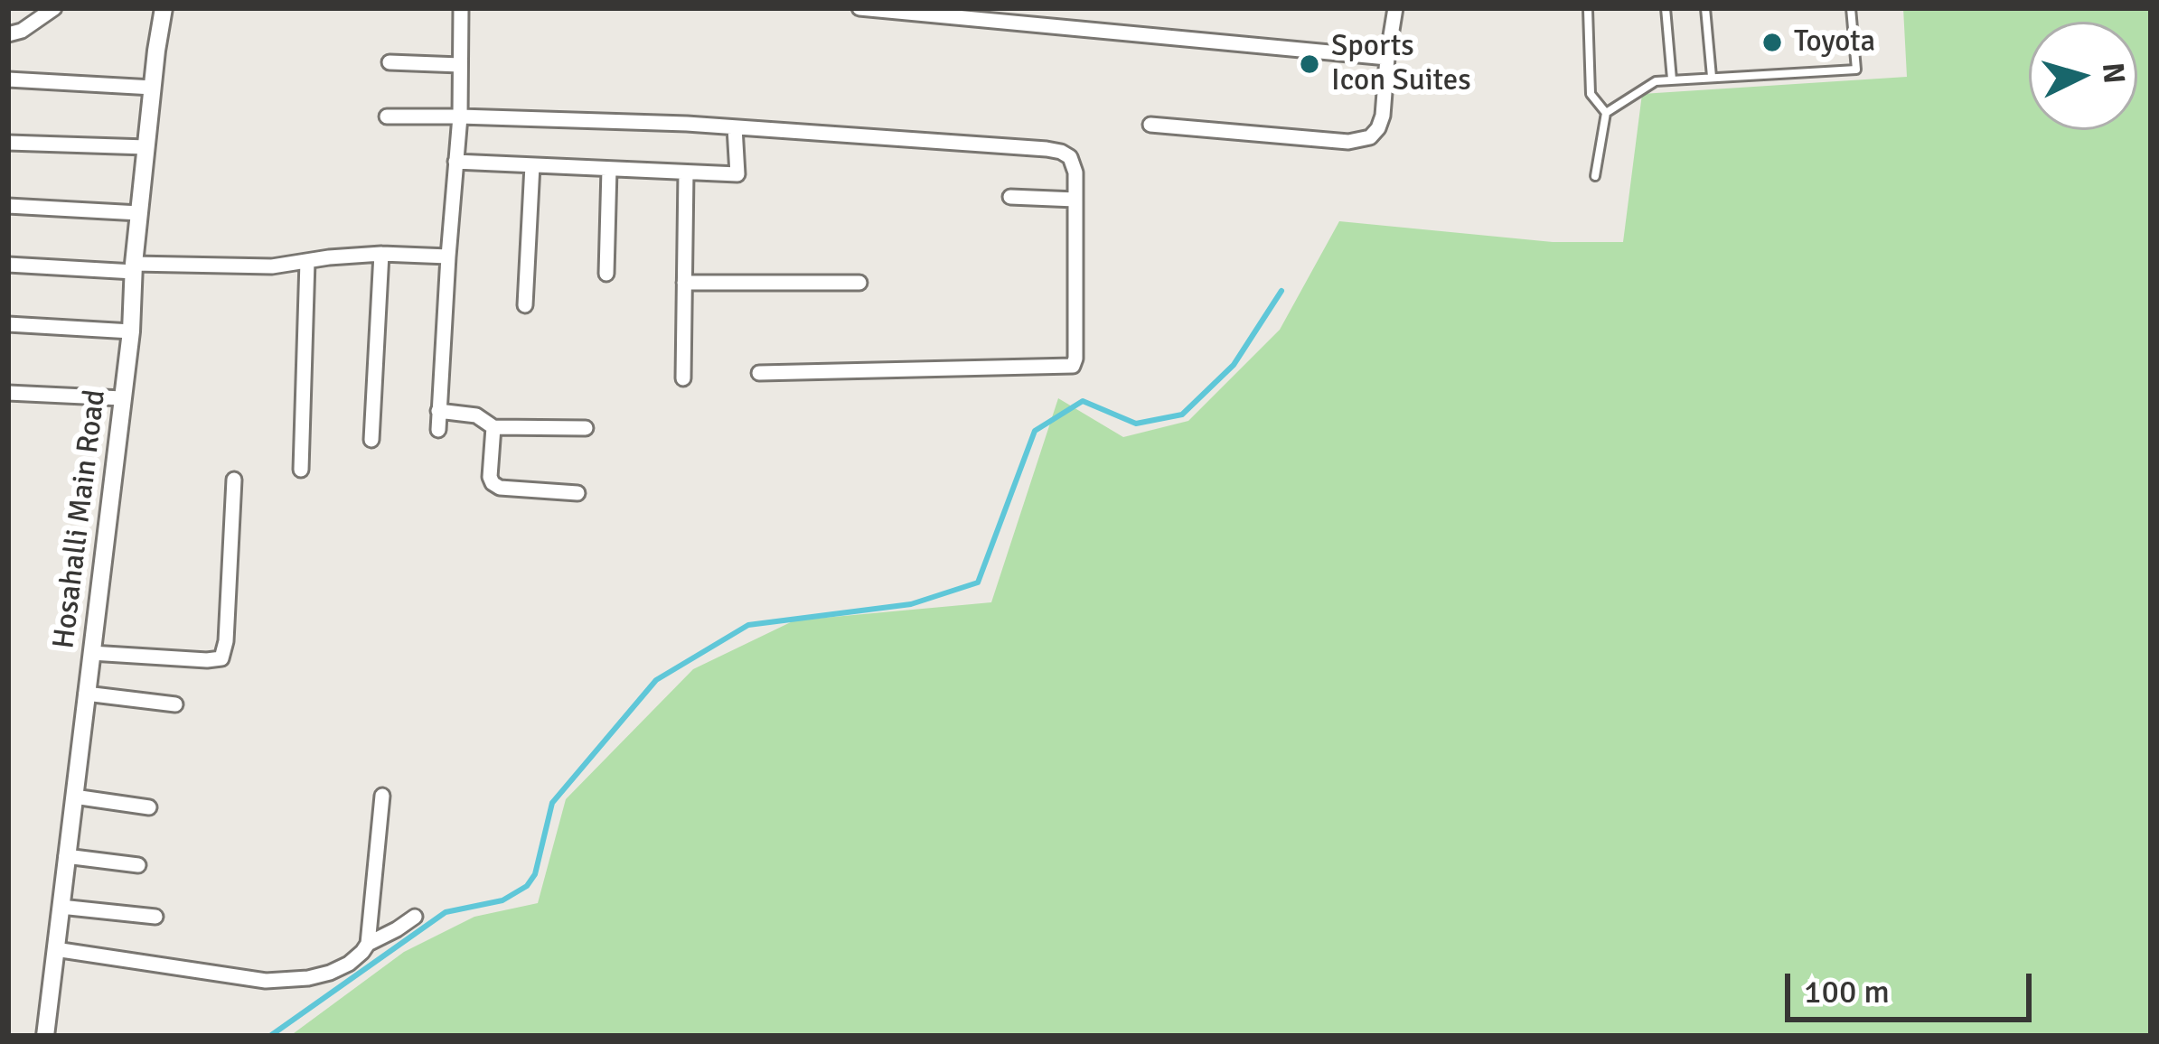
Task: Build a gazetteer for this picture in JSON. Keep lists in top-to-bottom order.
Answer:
{
  "streets": {
    "street": ["Hosahalli Main Road"]
  },
  "places": ["Toyota", "Sports Icon Suites"],
  "scale_bar": "100 m",
  "north": "right"
}
